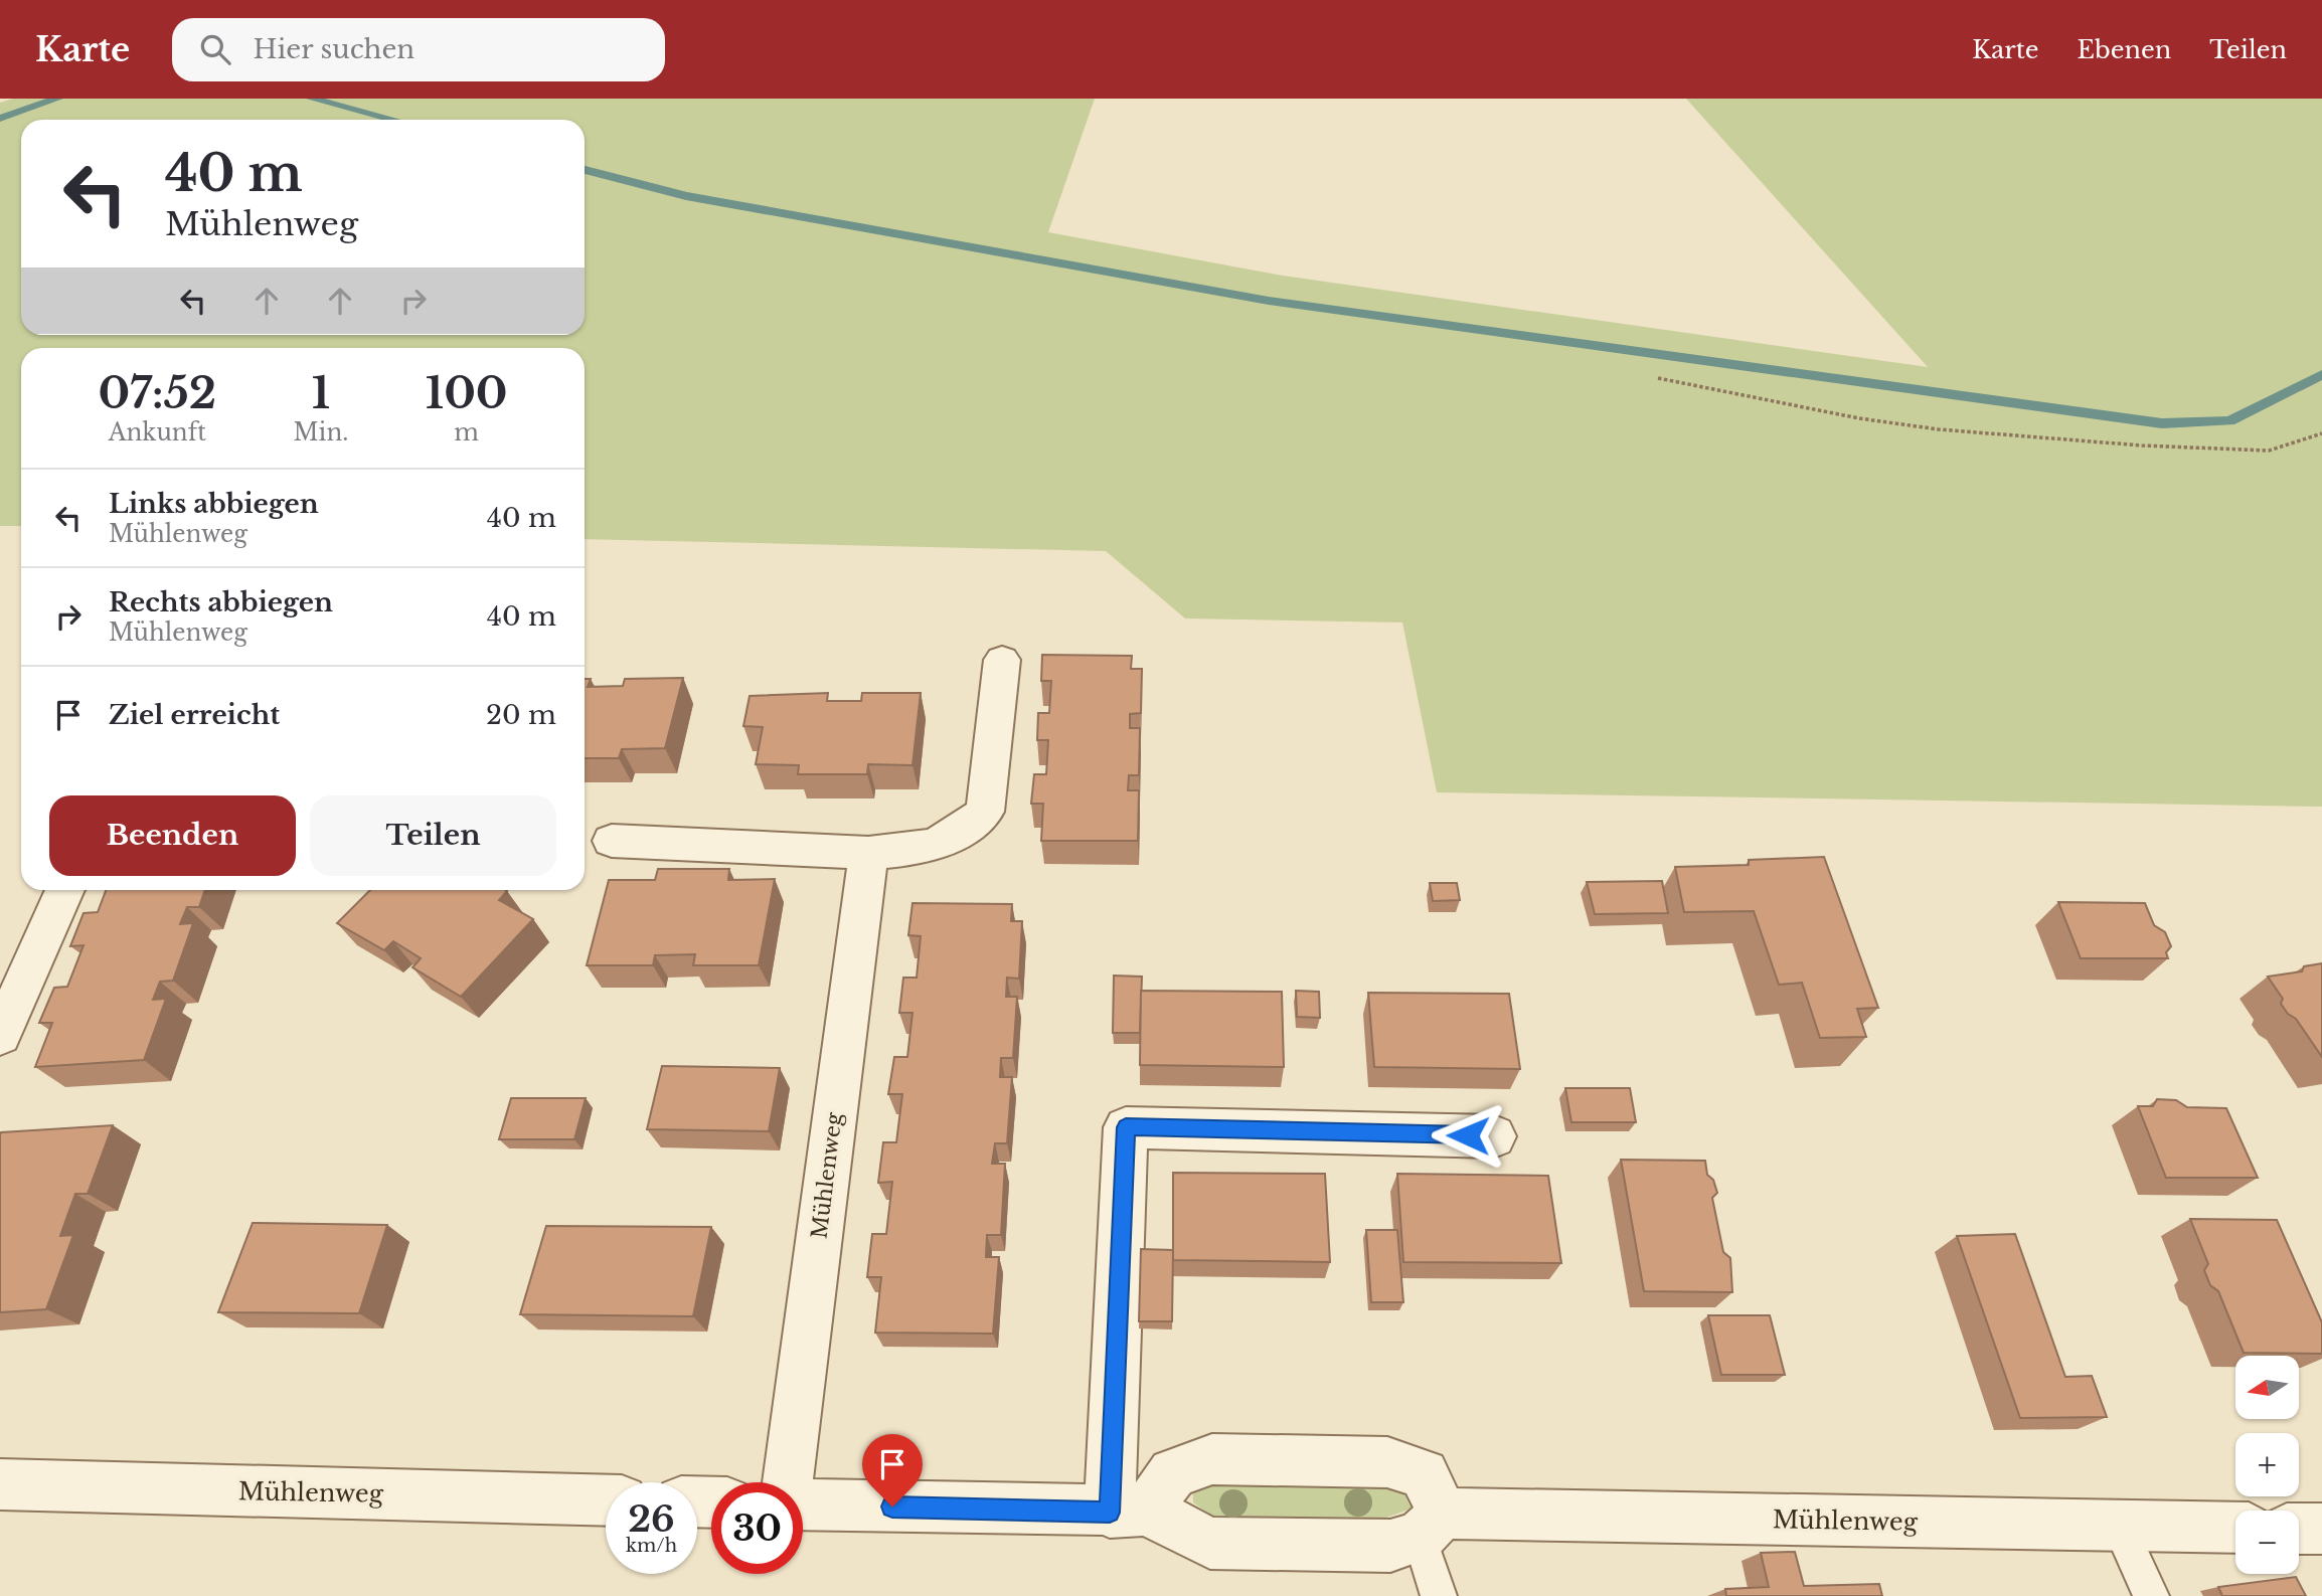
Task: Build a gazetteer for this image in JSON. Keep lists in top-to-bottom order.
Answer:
{
  "streets": {
    "street": ["Mühlenweg"]
  },
  "north": "left",
  "page": {
    "header": "Karte",
    "search": "Hier suchen",
    "nav": ["Karte", "Ebenen", "Teilen"],
    "turn": ["40 m", "Mühlenweg"],
    "eta": [
      "07:52",
      "Ankunft",
      "1",
      "Min.",
      "100",
      "m"
    ],
    "list": [
      {
        "name": "Links abbiegen",
        "note": "Mühlenweg",
        "value": "40 m"
      },
      {
        "name": "Rechts abbiegen",
        "note": "Mühlenweg",
        "value": "40 m"
      },
      {
        "name": "Ziel erreicht",
        "value": "20 m"
      }
    ],
    "buttons": ["Beenden", "Teilen"],
    "map_buttons": ["+", "−"],
    "speed": "26 km/h",
    "limit": "30"
  }
}
